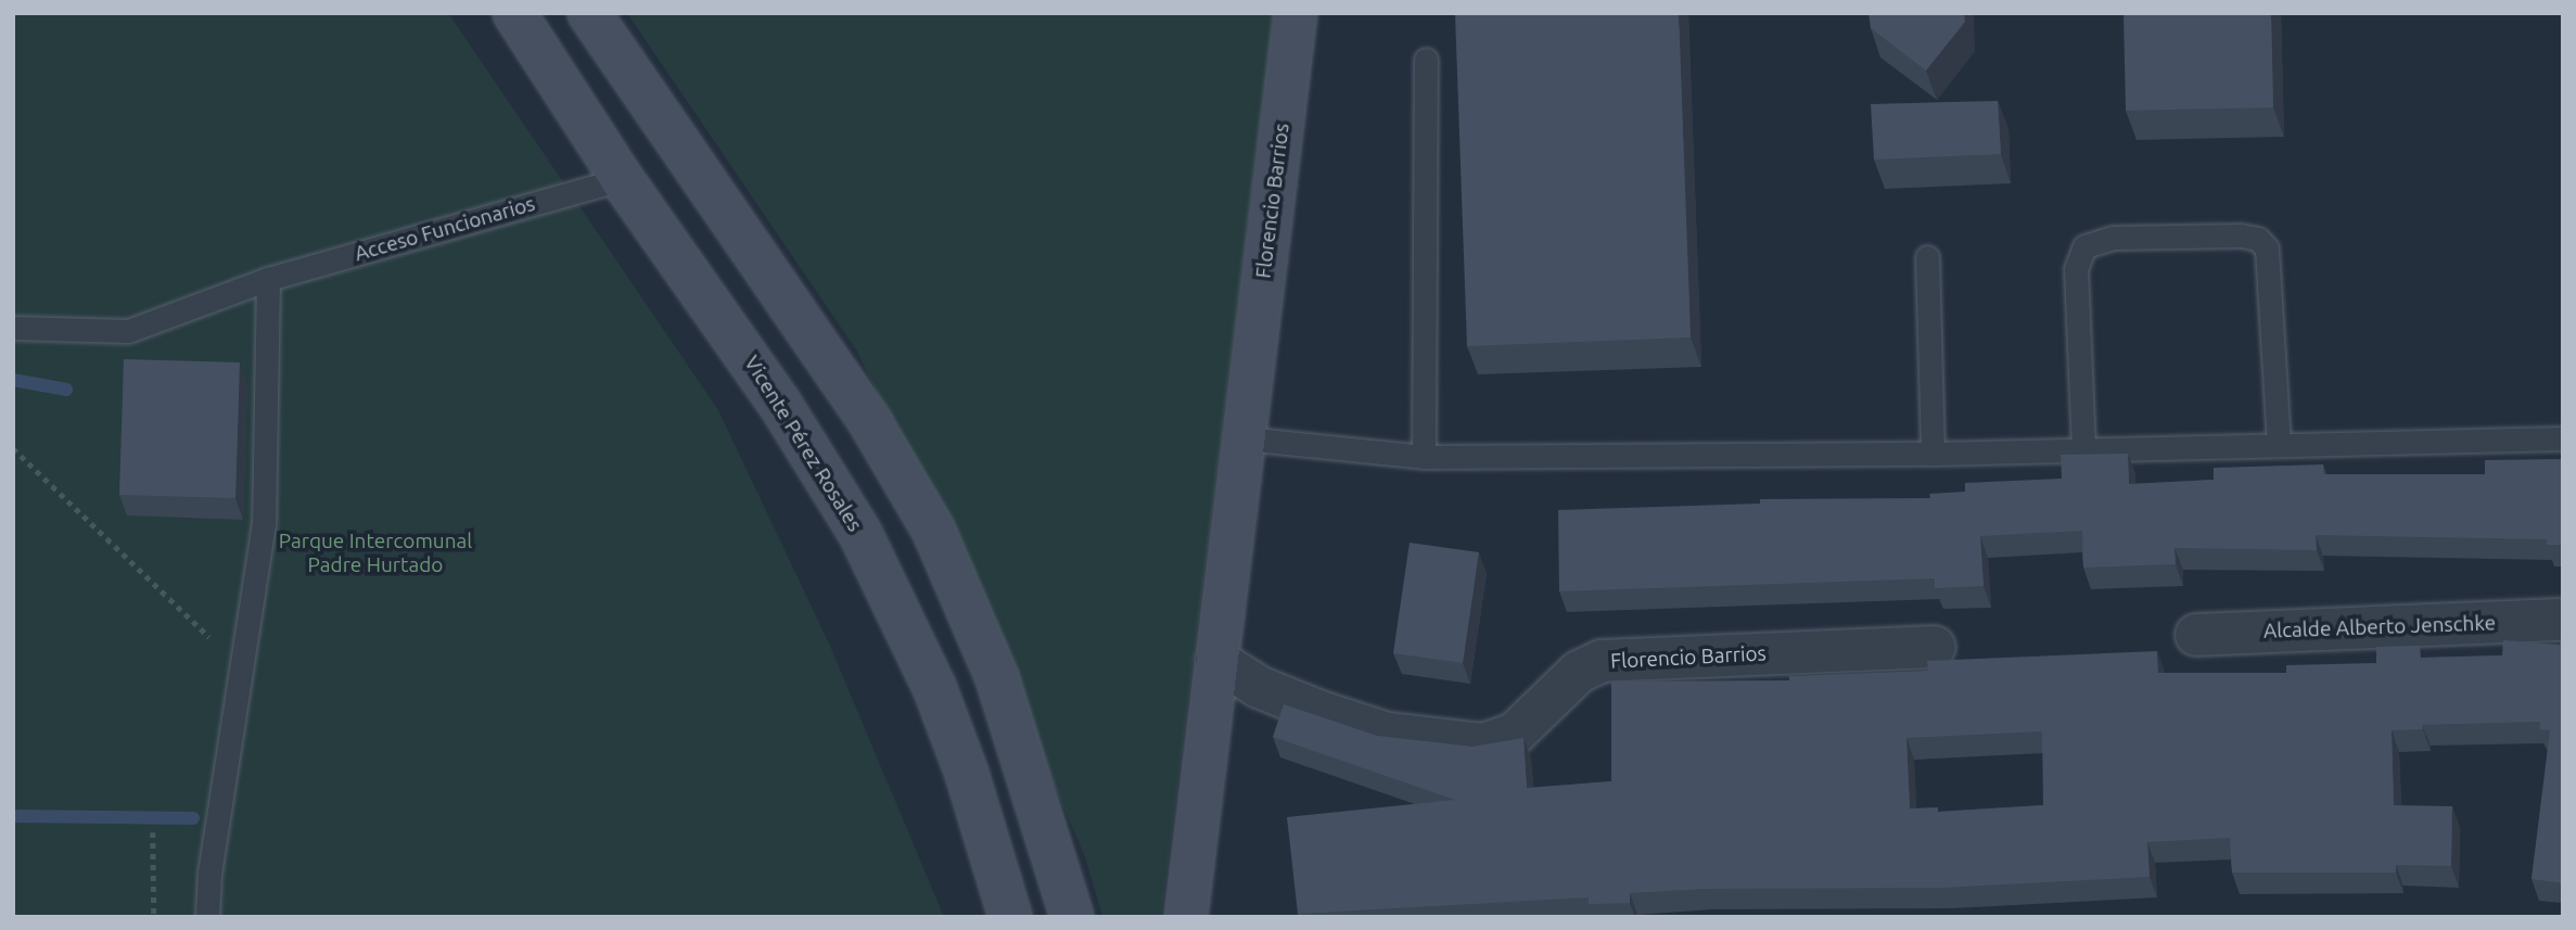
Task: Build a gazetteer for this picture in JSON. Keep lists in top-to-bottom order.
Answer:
{
  "streets": {
    "main road": ["Florencio Barrios", "Vicente Pérez Rosales"],
    "street": ["Alcalde Alberto Jenschke"],
    "lane": ["Acceso Funcionarios"]
  },
  "crossings": [
    ["Acceso Funcionarios", "Vicente Pérez Rosales"]
  ],
  "parks": ["Parque Intercomunal Padre Hurtado"]
}
